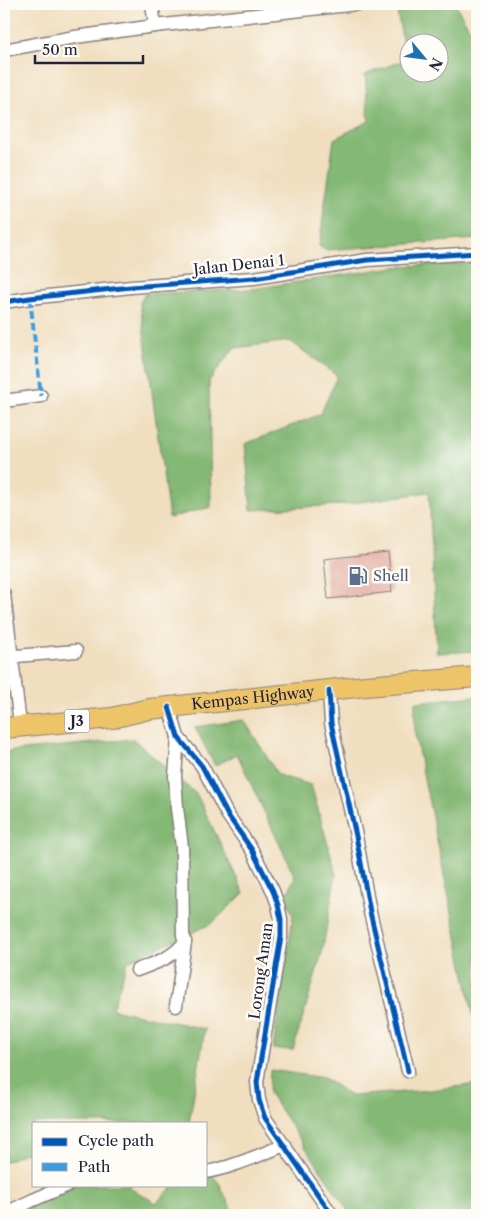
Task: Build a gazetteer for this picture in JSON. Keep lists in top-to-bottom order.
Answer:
{
  "streets": {
    "main road": ["Kempas Highway", "J3"],
    "street": ["Jalan Denai 1", "Lorong Aman"]
  },
  "crossings": [
    ["Kempas Highway", "Lorong Aman"]
  ],
  "places": {
    "fuel station": ["Shell"]
  },
  "legend": ["Cycle path", "Path"],
  "scale_bar": "50 m",
  "north": "bottom right"
}
